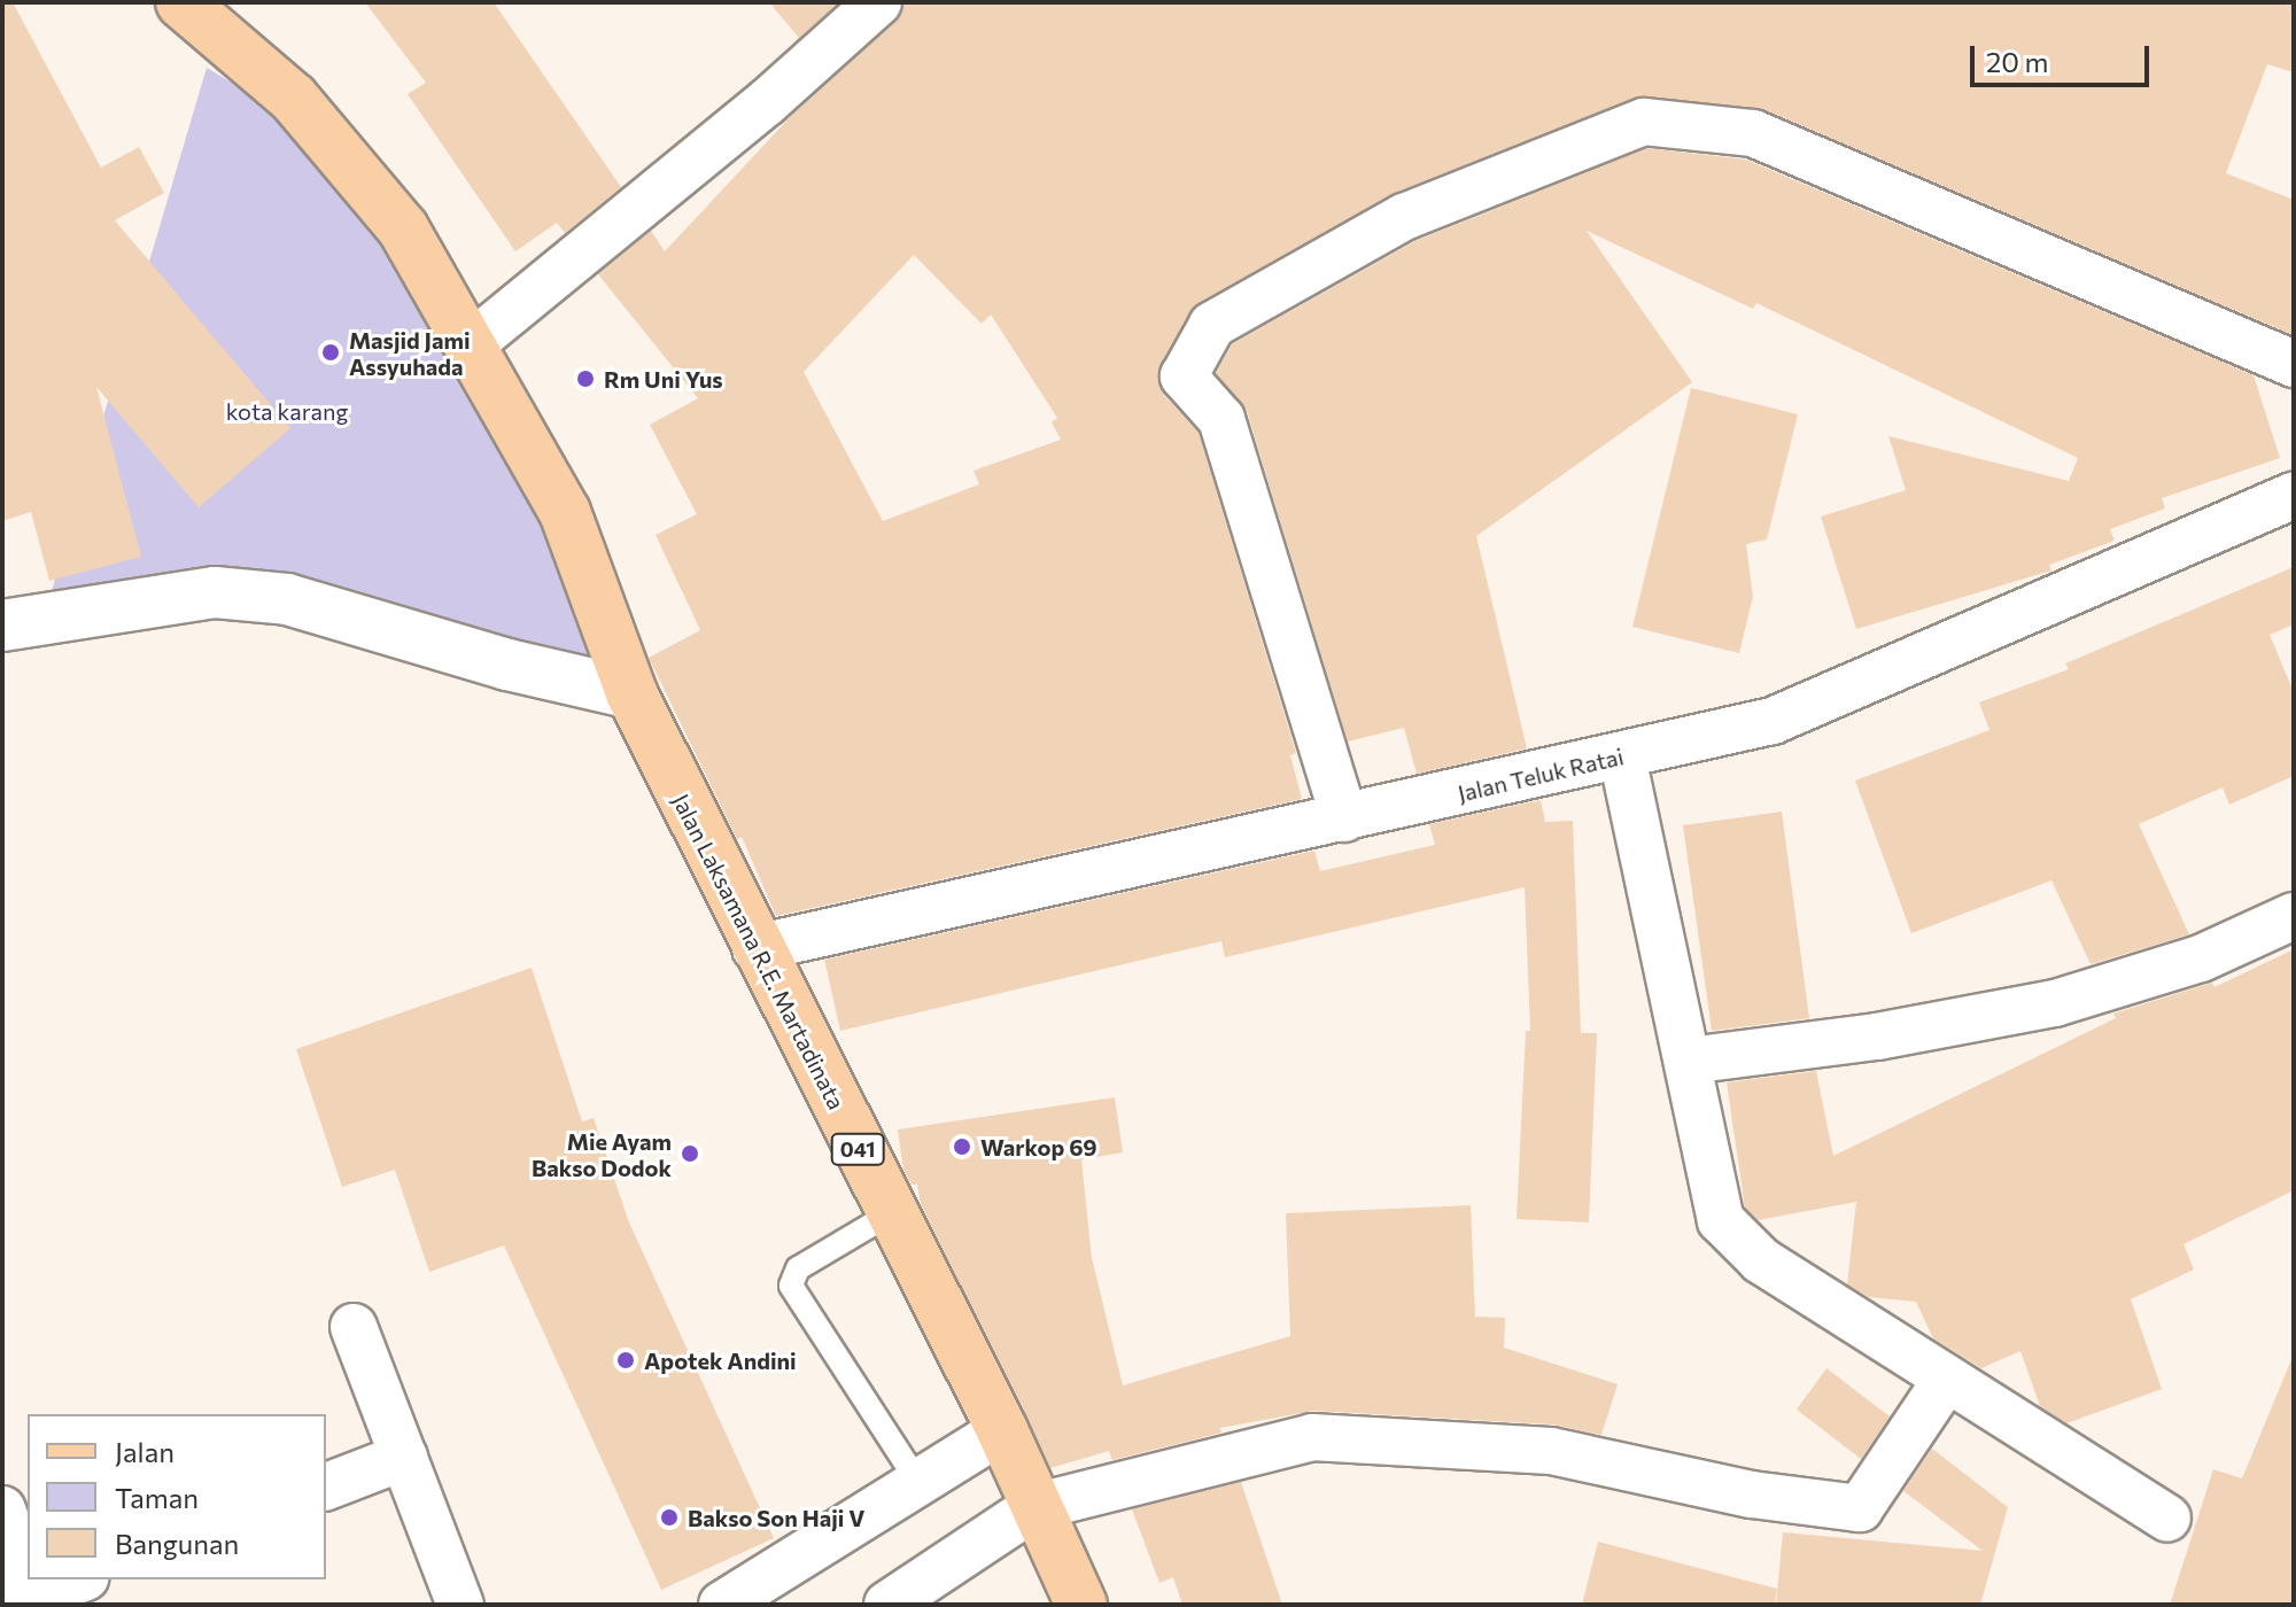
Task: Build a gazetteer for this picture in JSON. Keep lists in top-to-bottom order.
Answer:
{
  "streets": {
    "main road": ["Jalan Laksamana R.E. Martadinata", "041"],
    "street": ["Jalan Teluk Ratai"]
  },
  "crossings": [
    ["Jalan Teluk Ratai", "Jalan Laksamana R.E. Martadinata"]
  ],
  "parks": ["kota karang"],
  "places": [
    "Masjid Jami Assyuhada",
    "Rm Uni Yus",
    "Warkop 69",
    "Mie Ayam Bakso Dodok",
    "Apotek Andini",
    "Bakso Son Haji V"
  ],
  "legend": ["Jalan", "Taman", "Bangunan"],
  "scale_bar": "20 m"
}
